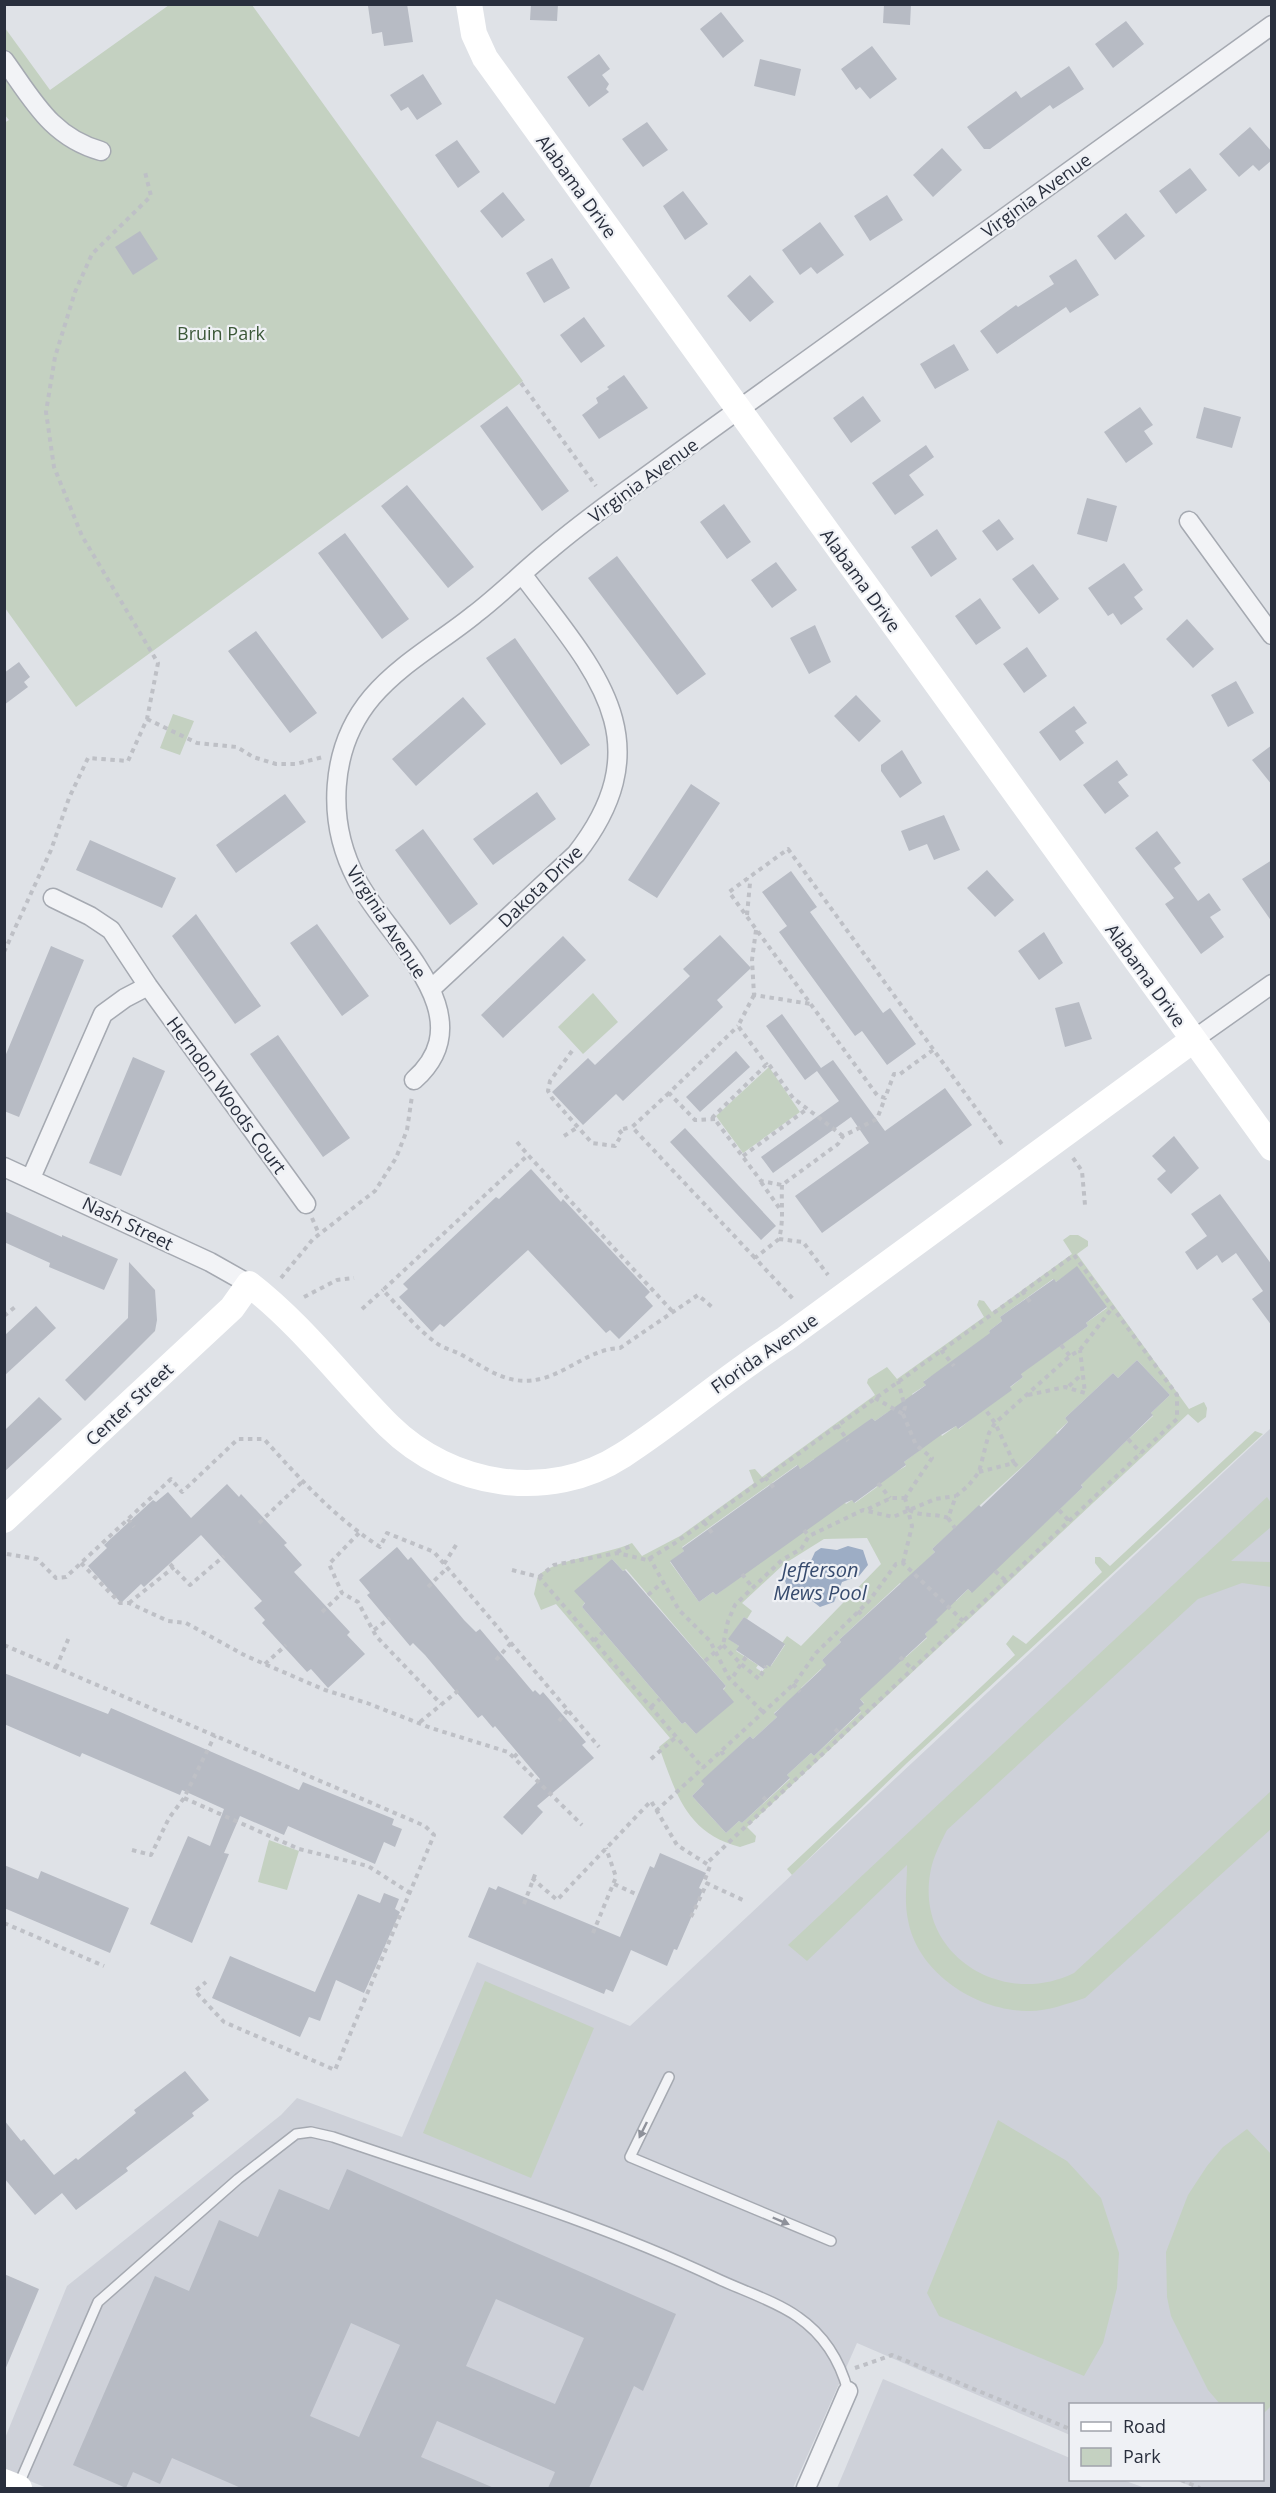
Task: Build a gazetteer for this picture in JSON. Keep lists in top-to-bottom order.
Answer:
{
  "streets": {
    "street": [
      "Alabama Drive",
      "Virginia Avenue",
      "Dakota Drive",
      "Herndon Woods Court",
      "Nash Street",
      "Florida Avenue",
      "Center Street"
    ]
  },
  "crossings": [
    ["Alabama Drive", "Virginia Avenue"],
    ["Alabama Drive", "Florida Avenue"],
    ["Virginia Avenue", "Dakota Drive"],
    ["Nash Street", "Florida Avenue"],
    ["Nash Street", "Center Street"],
    ["Florida Avenue", "Center Street"]
  ],
  "water": ["Jefferson Mews Pool"],
  "parks": ["Bruin Park"],
  "legend": ["Road", "Park"]
}
